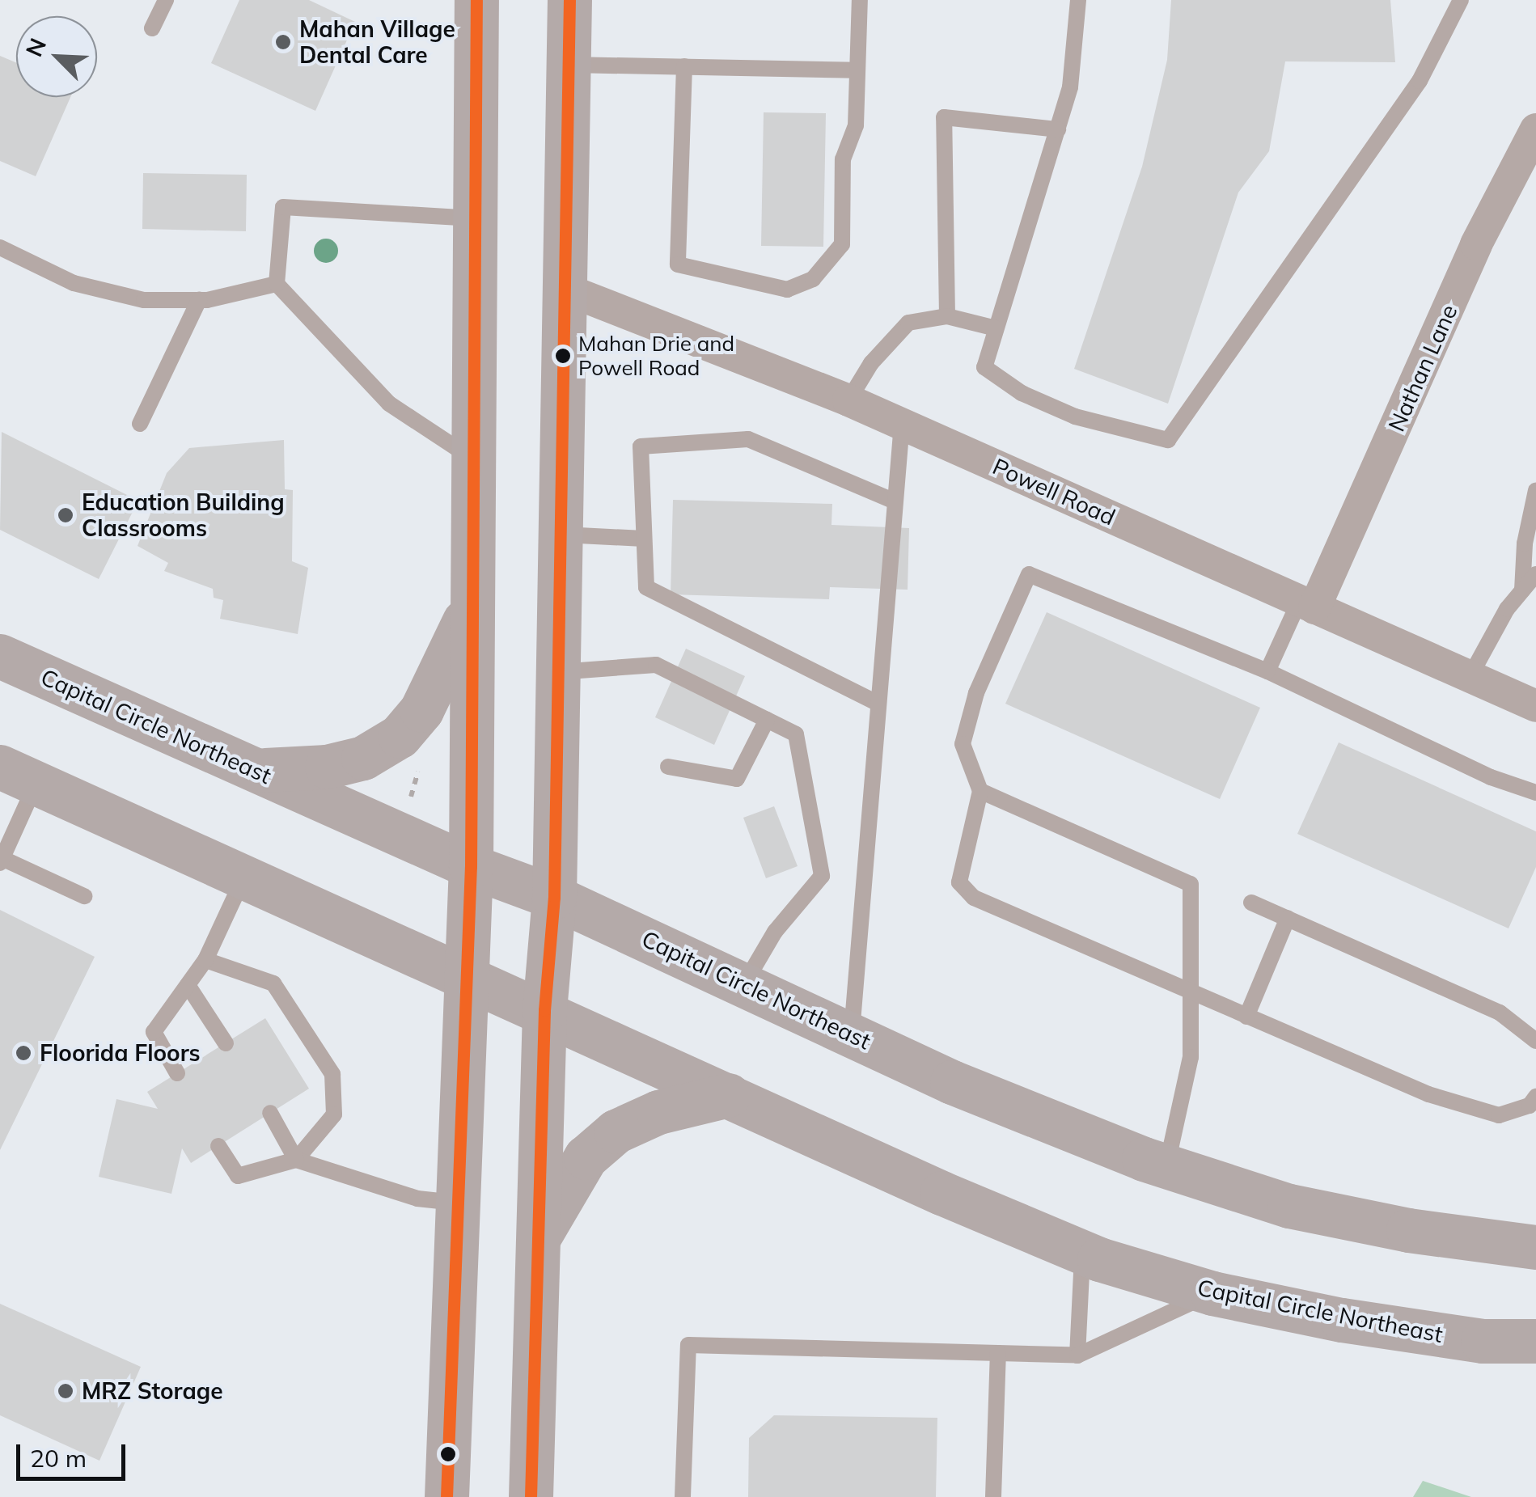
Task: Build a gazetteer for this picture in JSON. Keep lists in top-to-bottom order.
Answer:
{
  "streets": {
    "main road": ["Capital Circle Northeast"],
    "street": ["Nathan Lane", "Powell Road"]
  },
  "crossings": [
    ["Nathan Lane", "Powell Road"]
  ],
  "places": [
    "Mahan Village Dental Care",
    "Mahan Drie and Powell Road",
    "Education Building Classrooms",
    "Floorida Floors",
    "MRZ Storage"
  ],
  "scale_bar": "20 m",
  "north": "top left"
}
